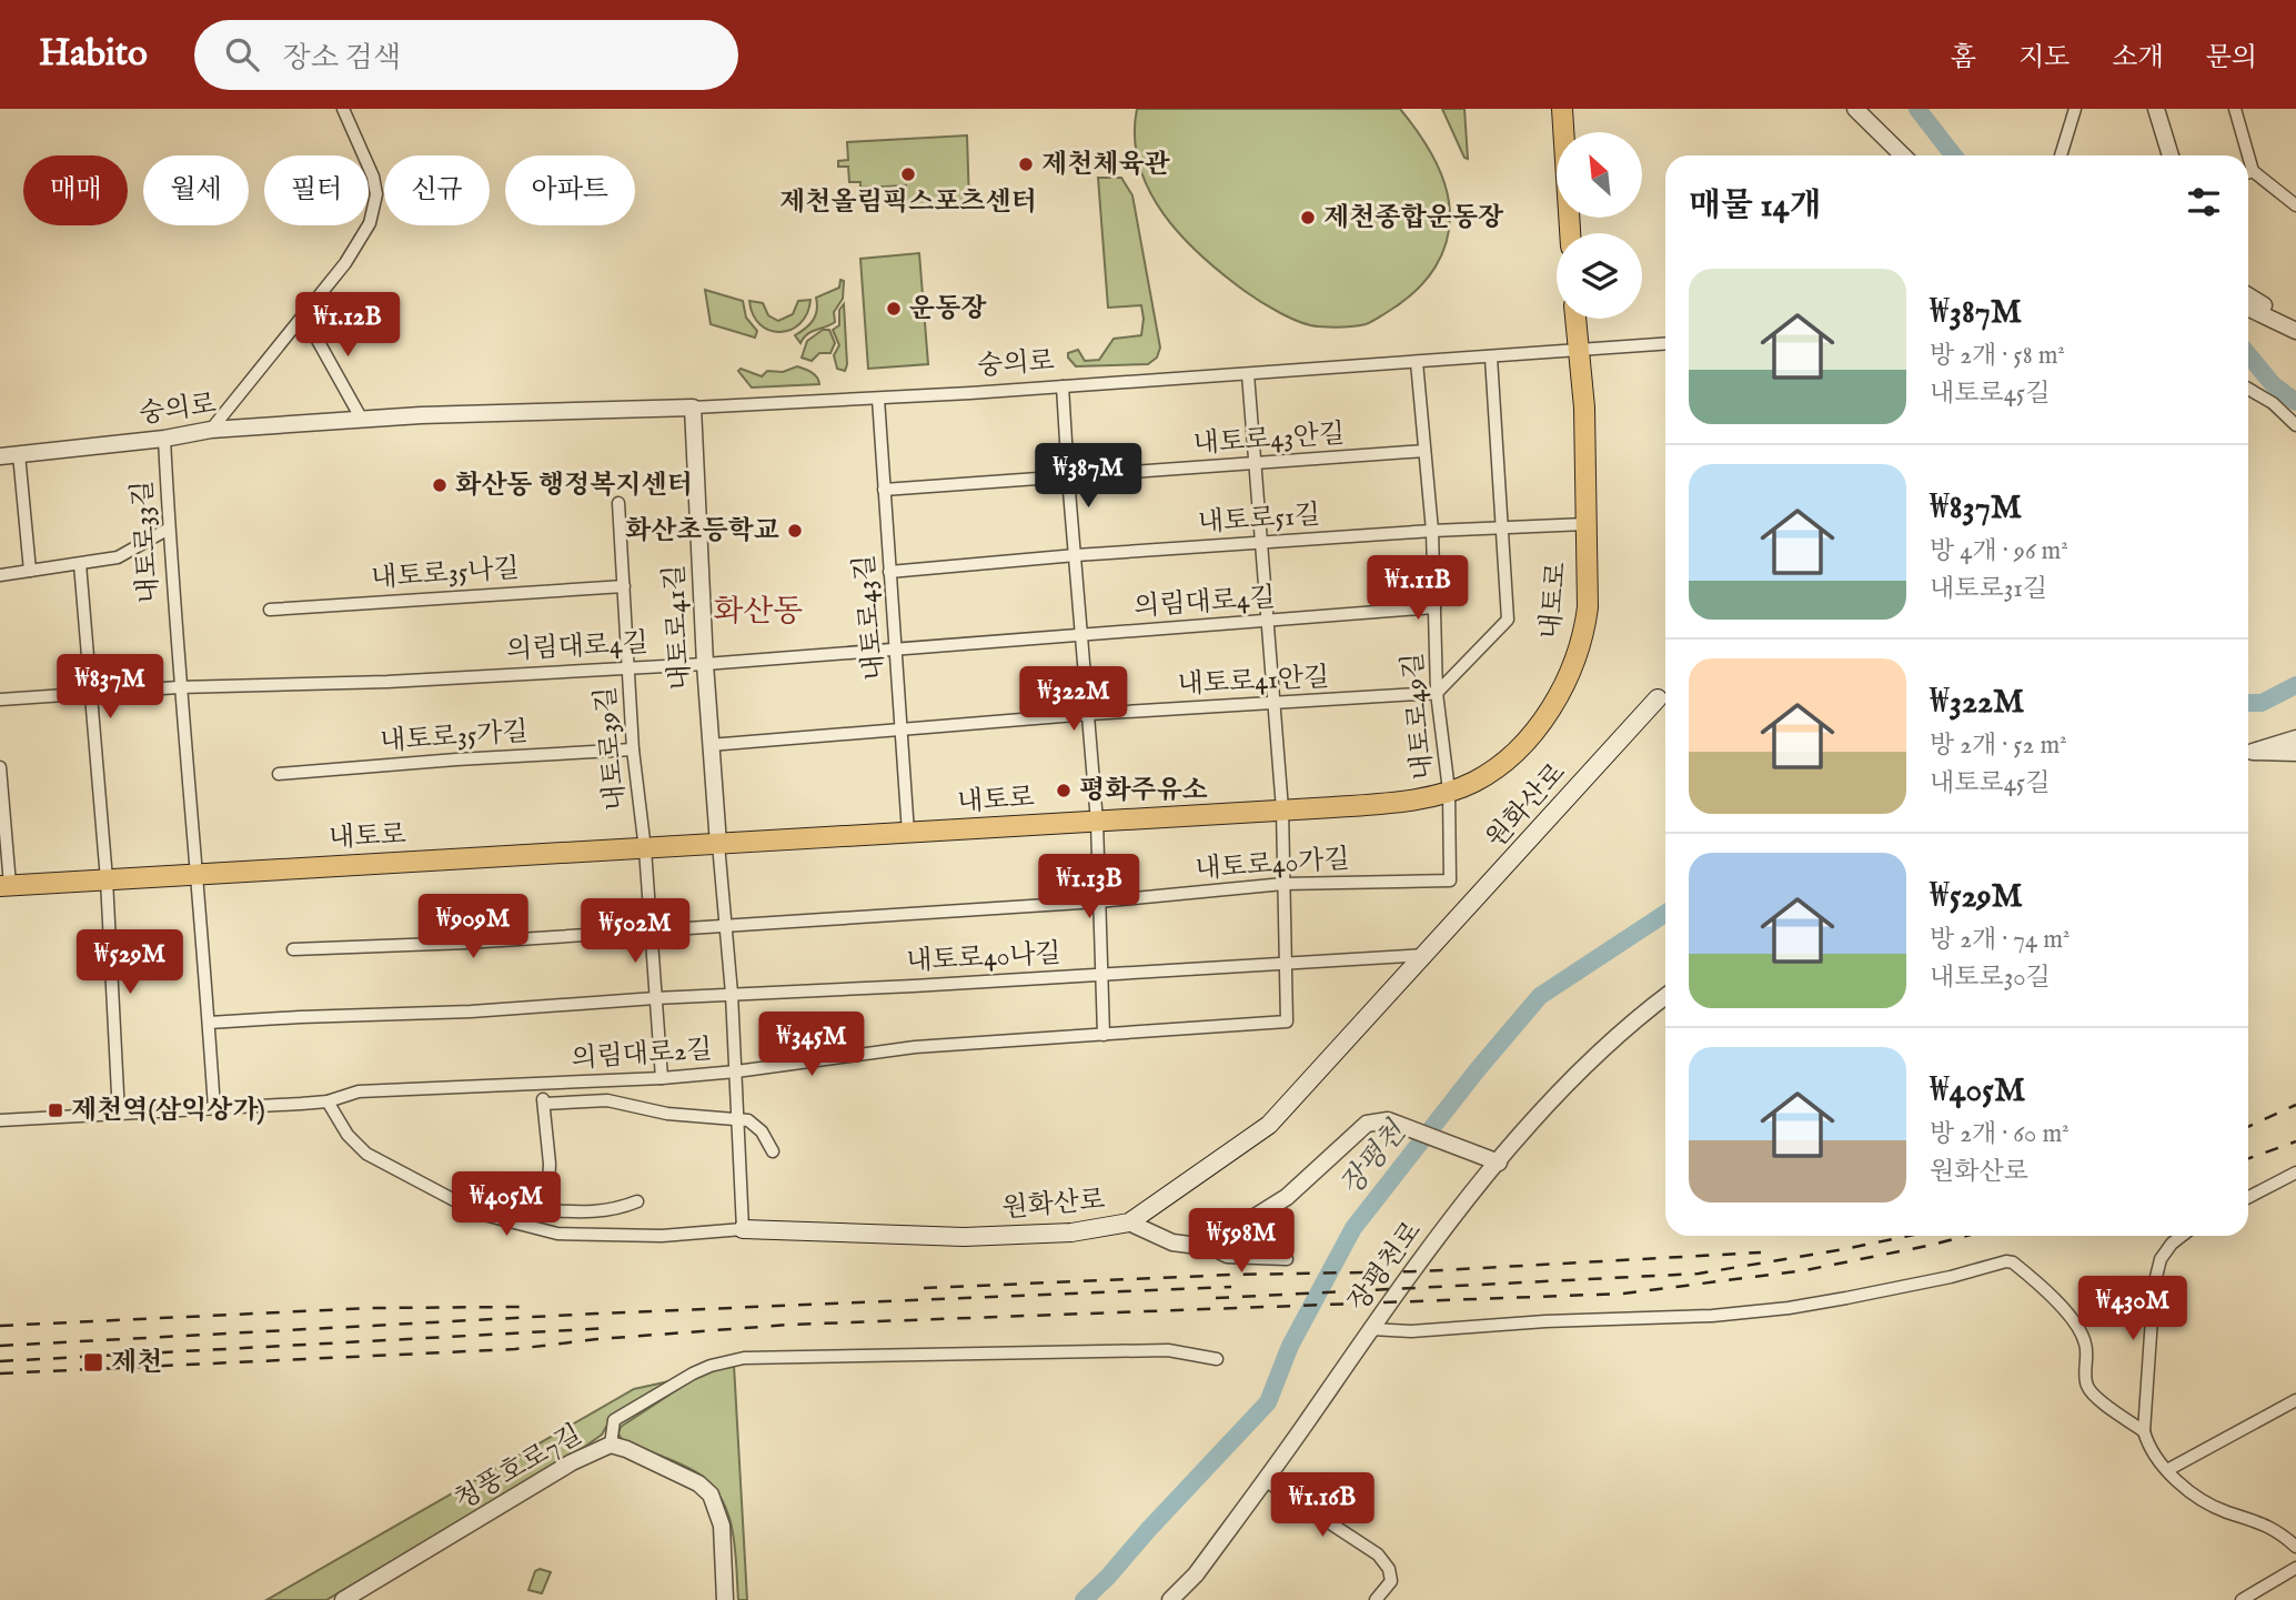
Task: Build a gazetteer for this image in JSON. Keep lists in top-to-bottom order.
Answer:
{
  "streets": {
    "main road": ["내토로", "원화산로"],
    "street": [
      "숭의로",
      "내토로43안길",
      "내토로51길",
      "내토로33길",
      "내토로35나길",
      "의림대로4길",
      "내토로43길",
      "내토로41길",
      "내토로41안길",
      "내토로49길",
      "내토로35가길",
      "내토로39길",
      "내토로40가길",
      "내토로40나길",
      "의림대로2길",
      "장평천로",
      "청풍호로7길"
    ]
  },
  "crossings": [
    ["숭의로", "내토로33길"],
    ["숭의로", "내토로"],
    ["숭의로", "내토로43길"],
    ["숭의로", "내토로41길"],
    ["숭의로", "내토로49길"],
    ["내토로43안길", "내토로43길"],
    ["내토로43안길", "내토로49길"],
    ["내토로51길", "내토로"],
    ["내토로51길", "내토로43길"],
    ["내토로51길", "내토로49길"],
    ["내토로33길", "내토로"],
    ["내토로33길", "의림대로4길"],
    ["내토로33길", "내토로40나길"],
    ["내토로33길", "의림대로2길"],
    ["내토로35나길", "내토로39길"],
    ["내토로", "내토로43길"],
    ["내토로", "내토로41길"],
    ["내토로", "내토로49길"],
    ["내토로", "내토로39길"],
    ["의림대로4길", "내토로43길"],
    ["의림대로4길", "내토로41길"],
    ["의림대로4길", "내토로49길"],
    ["의림대로4길", "내토로39길"],
    ["내토로43길", "내토로41안길"],
    ["내토로41길", "내토로41안길"],
    ["내토로41안길", "내토로49길"],
    ["내토로49길", "내토로40가길"],
    ["내토로35가길", "내토로39길"],
    ["내토로39길", "내토로40가길"],
    ["내토로39길", "내토로40나길"],
    ["내토로39길", "의림대로2길"],
    ["원화산로", "내토로40나길"],
    ["원화산로", "의림대로2길"],
    ["내토로40나길", "의림대로2길"]
  ],
  "districts": ["화산동"],
  "water": ["장평천"],
  "places": {
    "other": [
      "제천체육관",
      "제천올림픽스포츠센터",
      "제천종합운동장",
      "운동장",
      "화산동 행정복지센터",
      "화산초등학교",
      "평화주유소"
    ],
    "transit": ["제천역(삼익상가)", "제천"]
  },
  "north": "top left",
  "page": {
    "header": "Habito",
    "search": "장소 검색",
    "nav": [
      "홈",
      "지도",
      "소개",
      "문의"
    ],
    "chip": [
      "매매",
      "월세",
      "필터",
      "신규",
      "아파트"
    ],
    "heading": "매물 14개",
    "list": [
      {
        "name": "₩387M",
        "note": "방 2개 · 58 m² · 내토로45길"
      },
      {
        "name": "₩837M",
        "note": "방 4개 · 96 m² · 내토로31길"
      },
      {
        "name": "₩322M",
        "note": "방 2개 · 52 m² · 내토로45길"
      },
      {
        "name": "₩529M",
        "note": "방 2개 · 74 m² · 내토로30길"
      },
      {
        "name": "₩405M",
        "note": "방 2개 · 60 m² · 원화산로"
      }
    ],
    "price": [
      "₩1.12B",
      "₩387M",
      "₩1.11B",
      "₩837M",
      "₩322M",
      "₩1.13B",
      "₩909M",
      "₩502M",
      "₩529M",
      "₩345M",
      "₩405M",
      "₩598M",
      "₩430M",
      "₩1.16B"
    ]
  }
}
